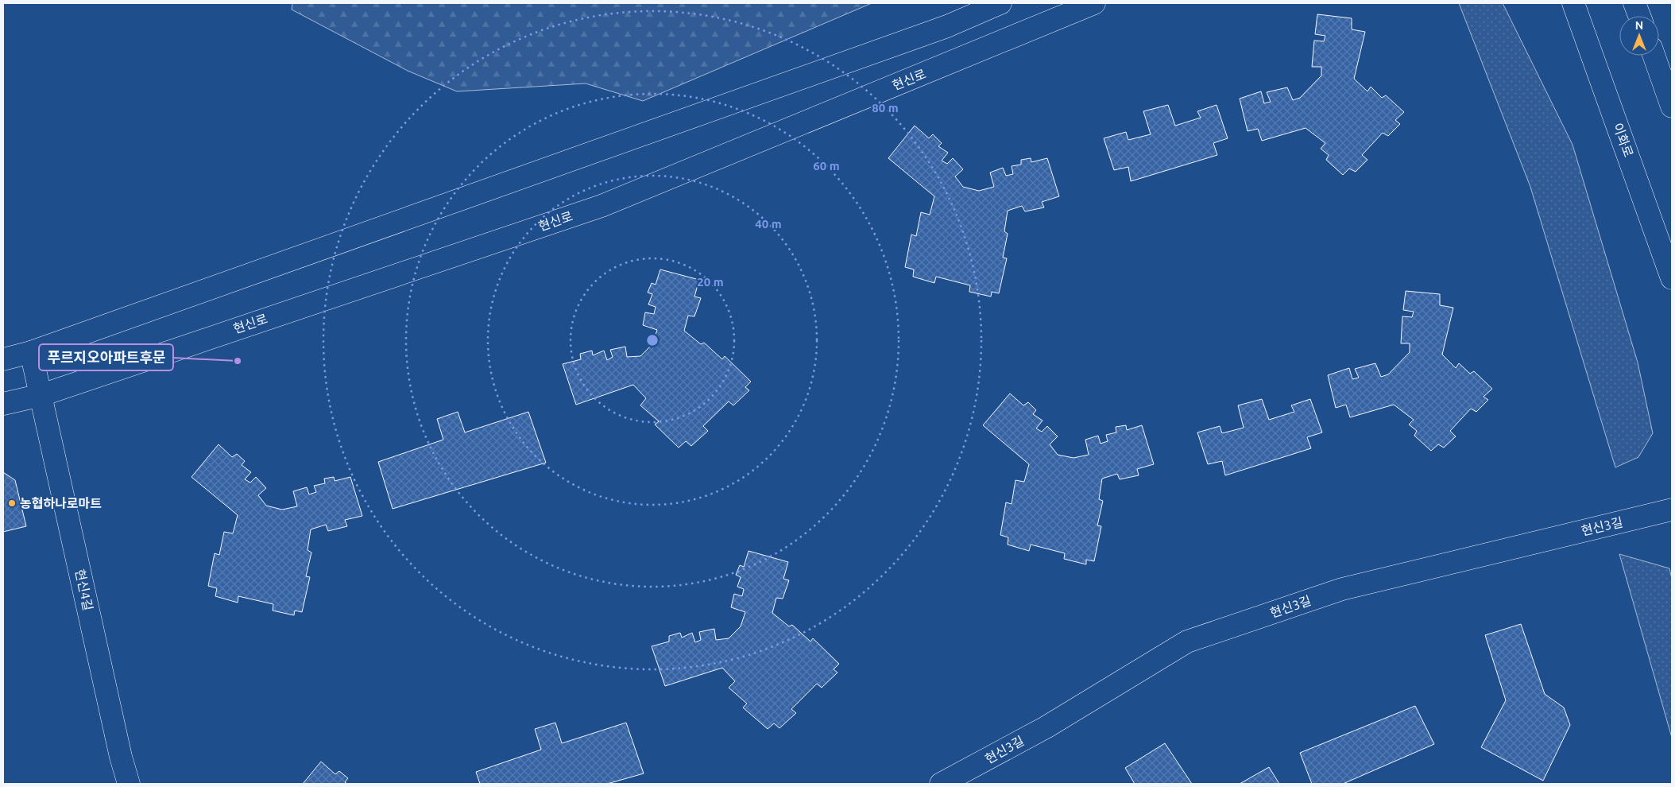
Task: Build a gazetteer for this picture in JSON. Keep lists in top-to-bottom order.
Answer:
{
  "streets": {
    "street": [
      "현신로",
      "이화로",
      "현신3길",
      "현신4길"
    ]
  },
  "crossings": [
    ["현신로", "현신4길"]
  ],
  "places": ["푸르지오아파트후문", "농협하나로마트"],
  "north": "top",
  "rings": [
    "80 m",
    "60 m",
    "40 m",
    "20 m"
  ]
}
